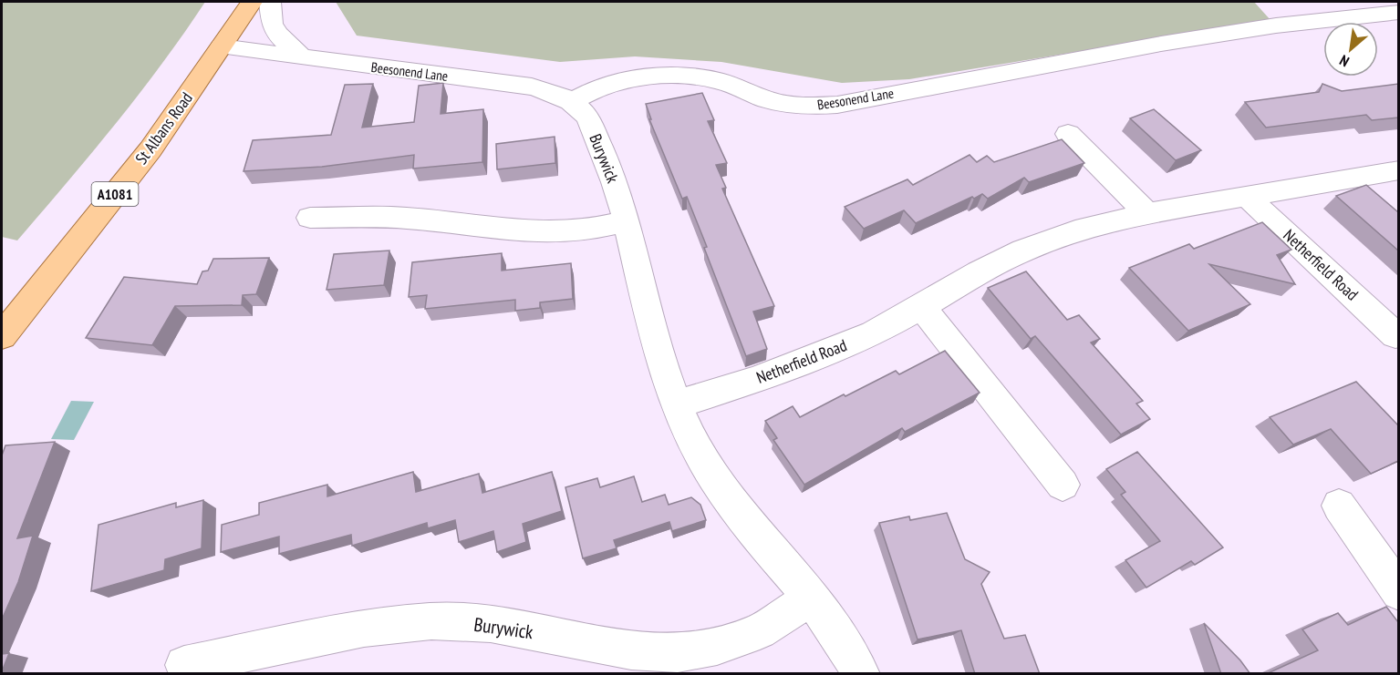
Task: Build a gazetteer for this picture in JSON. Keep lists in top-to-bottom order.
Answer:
{
  "streets": {
    "main road": ["St Albans Road", "A1081"],
    "street": ["Beesonend Lane", "Burywick", "Netherfield Road"]
  },
  "crossings": [
    ["Beesonend Lane", "St Albans Road"],
    ["Beesonend Lane", "Burywick"],
    ["Beesonend Lane", "A1081"],
    ["St Albans Road", "A1081"],
    ["Burywick", "Netherfield Road"]
  ],
  "north": "bottom left"
}
